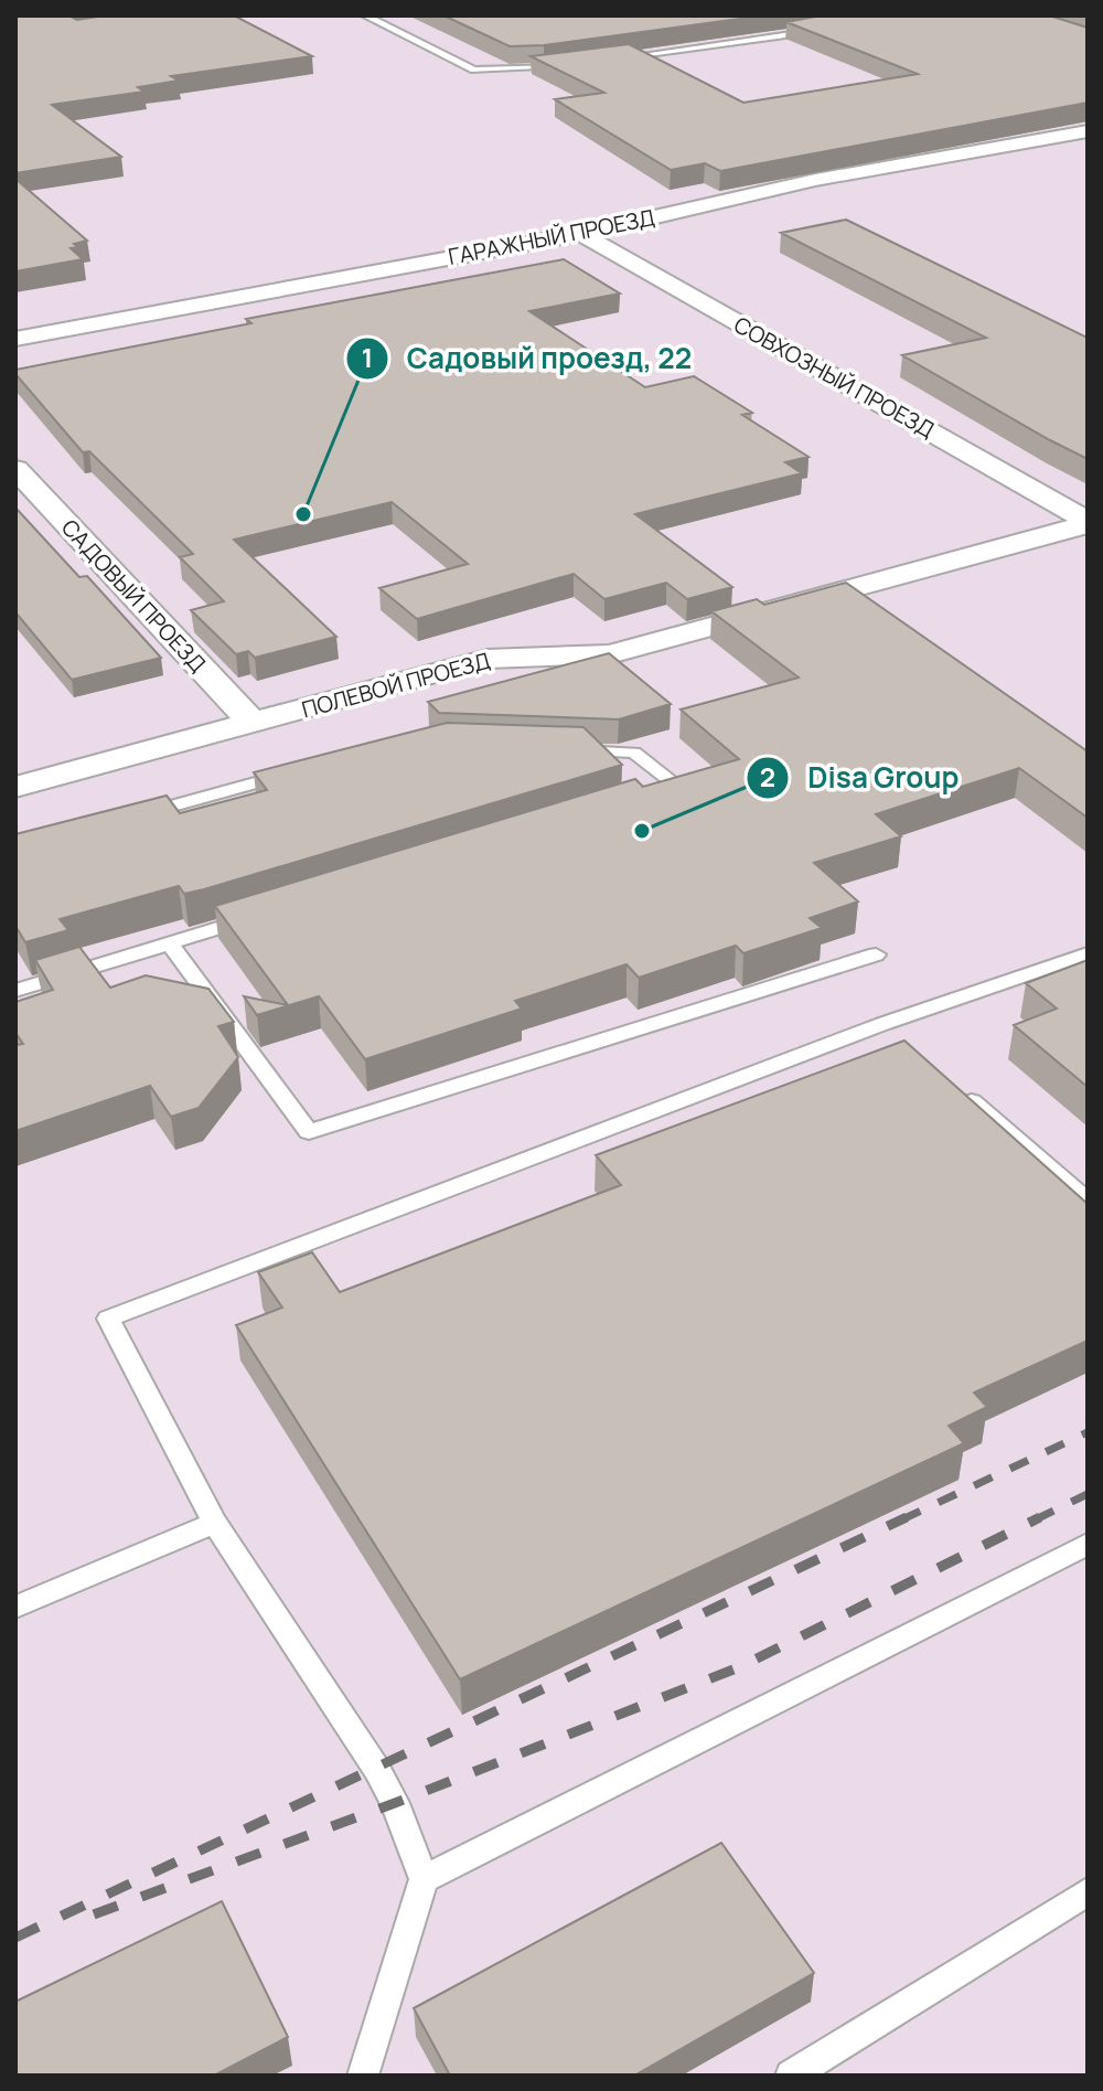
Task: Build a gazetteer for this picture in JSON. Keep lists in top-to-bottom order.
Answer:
{
  "streets": {
    "street": [
      "ГАРАЖНЫЙ ПРОЕЗД",
      "СОВХОЗНЫЙ ПРОЕЗД",
      "САДОВЫЙ ПРОЕЗД",
      "ПОЛЕВОЙ ПРОЕЗД"
    ]
  },
  "crossings": [
    ["ГАРАЖНЫЙ ПРОЕЗД", "СОВХОЗНЫЙ ПРОЕЗД"],
    ["СОВХОЗНЫЙ ПРОЕЗД", "ПОЛЕВОЙ ПРОЕЗД"],
    ["САДОВЫЙ ПРОЕЗД", "ПОЛЕВОЙ ПРОЕЗД"]
  ],
  "places": ["Садовый проезд, 22", "Disa Group"]
}
